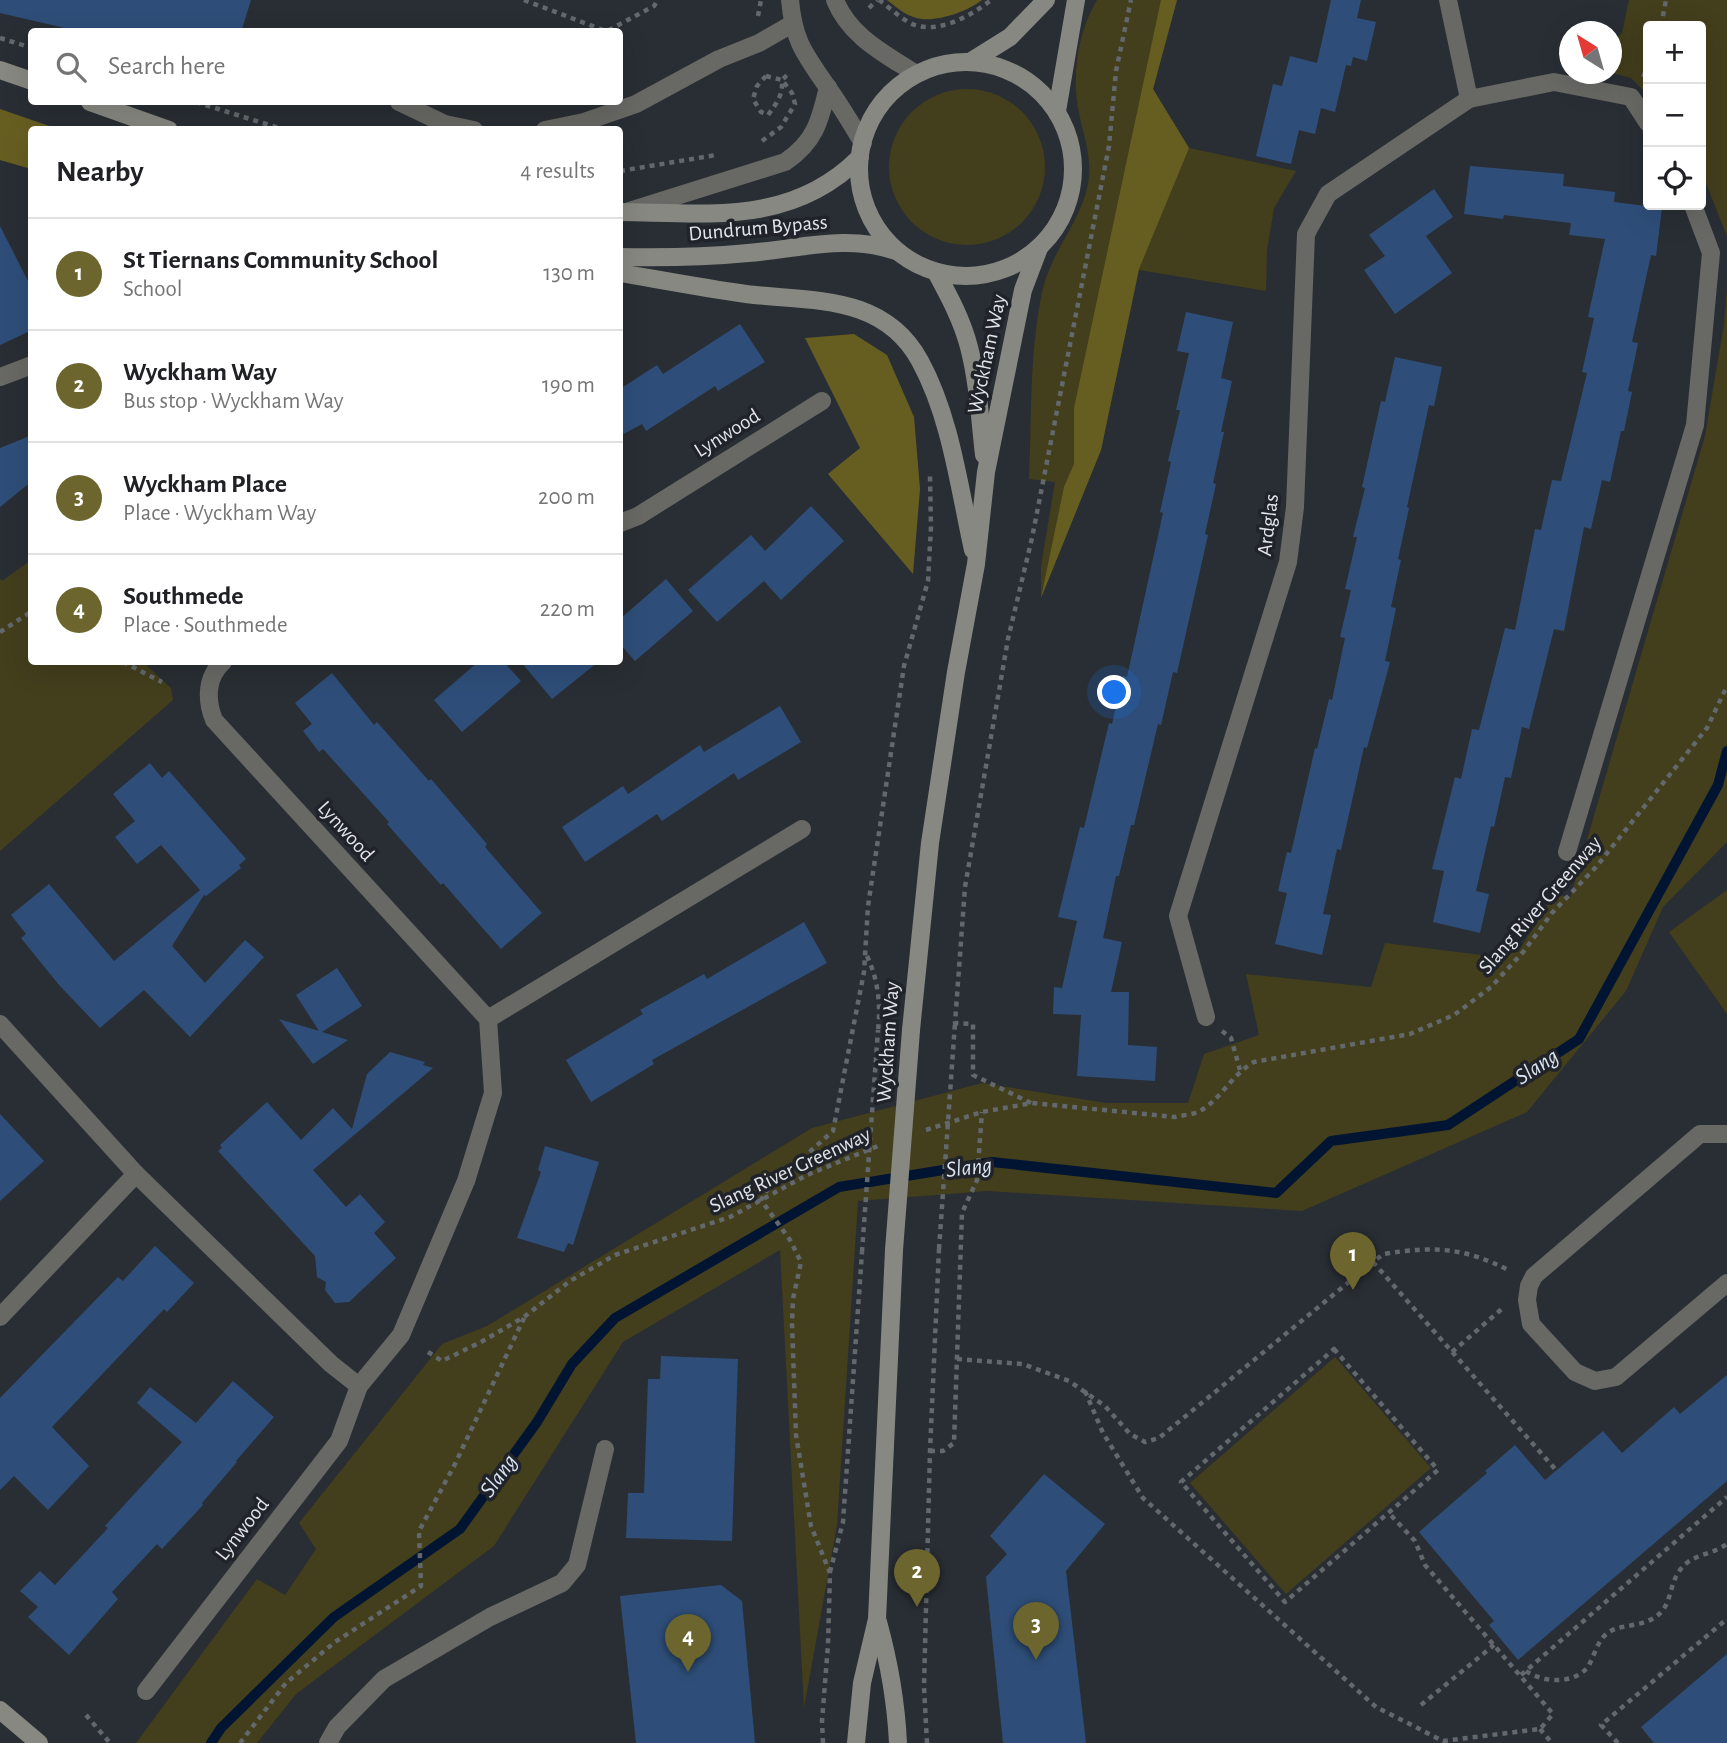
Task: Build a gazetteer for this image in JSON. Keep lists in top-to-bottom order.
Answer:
{
  "streets": {
    "main road": ["Dundrum Bypass", "Wyckham Way"],
    "street": ["Lynwood", "Ardglas"],
    "path": ["Slang River Greenway"]
  },
  "crossings": [
    ["Dundrum Bypass", "Wyckham Way"]
  ],
  "water": ["Slang"],
  "north": "top left",
  "page": {
    "map_buttons": ["+", "−"],
    "search": "Search here",
    "heading": ["Nearby", "4 results"],
    "list": [
      {
        "mark": "1",
        "name": "St Tiernans Community School",
        "note": "School",
        "value": "130 m"
      },
      {
        "mark": "2",
        "name": "Wyckham Way",
        "note": "Bus stop · Wyckham Way",
        "value": "190 m"
      },
      {
        "mark": "3",
        "name": "Wyckham Place",
        "note": "Place · Wyckham Way",
        "value": "200 m"
      },
      {
        "mark": "4",
        "name": "Southmede",
        "note": "Place · Southmede",
        "value": "220 m"
      }
    ],
    "pins": [
      "1",
      "2",
      "3",
      "4"
    ]
  }
}
